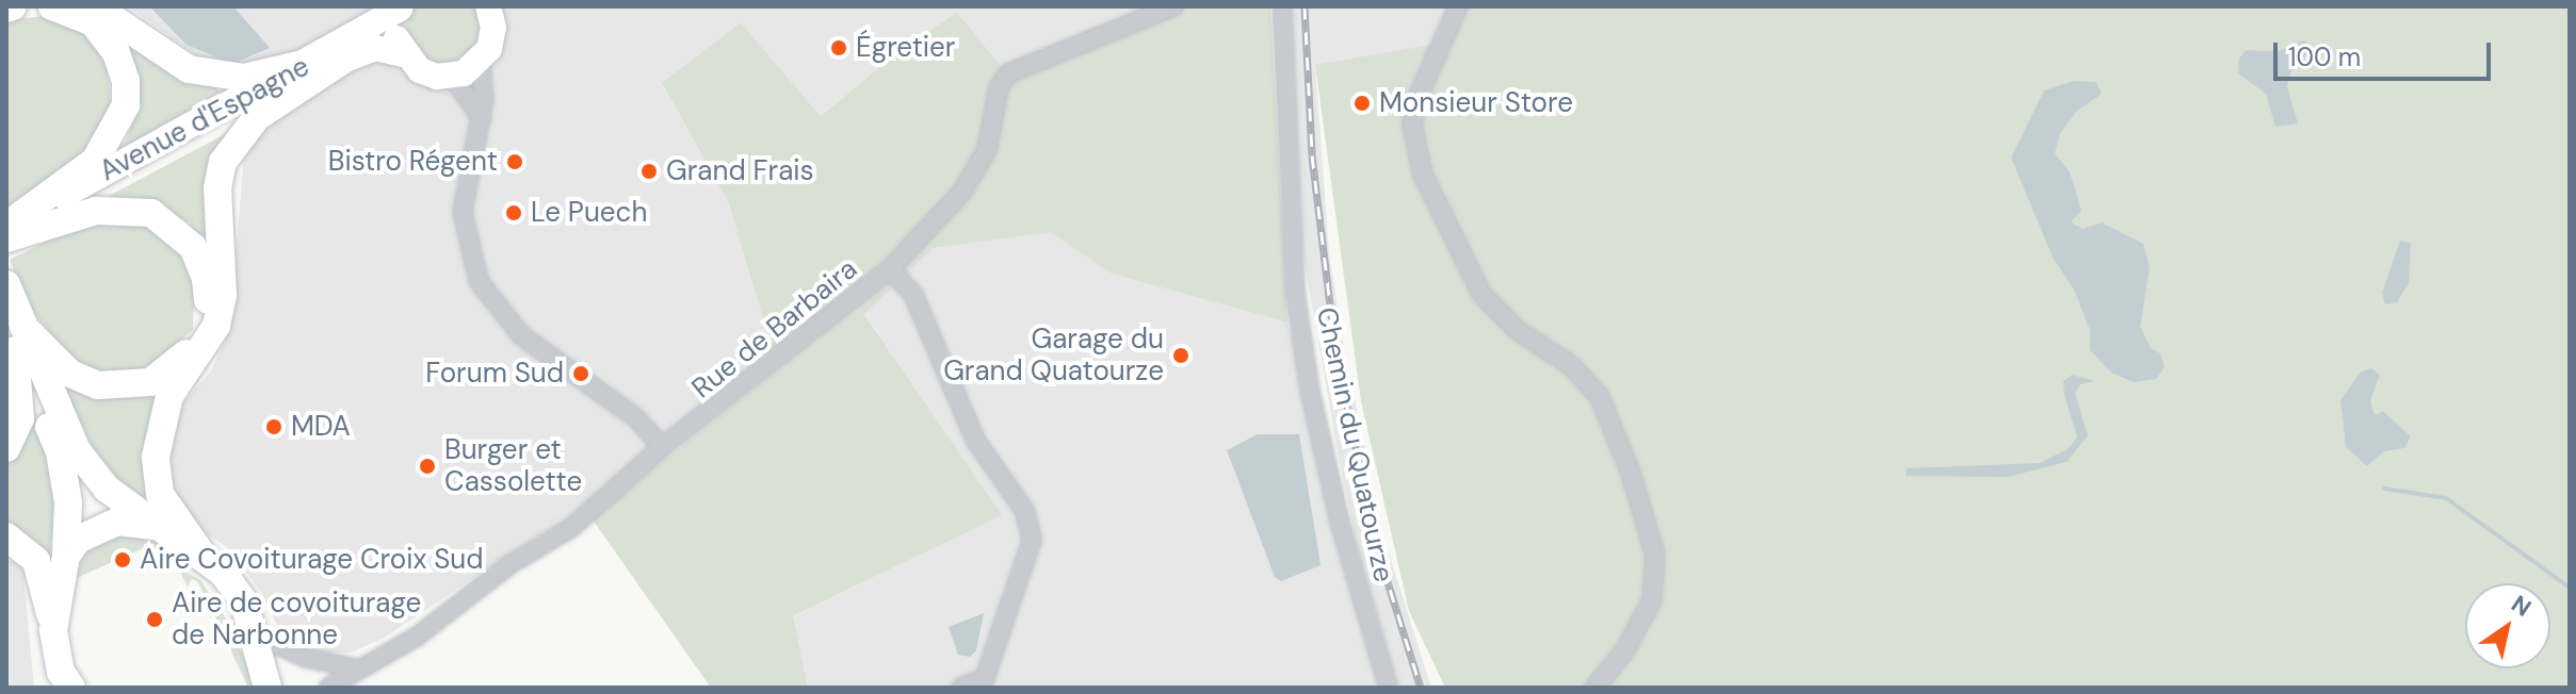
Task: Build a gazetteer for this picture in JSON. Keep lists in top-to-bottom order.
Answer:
{
  "streets": {
    "main road": ["Avenue d'Espagne"],
    "street": ["Rue de Barbaira", "Chemin du Quatourze"]
  },
  "places": [
    "Égretier",
    "Monsieur Store",
    "Bistro Régent",
    "Grand Frais",
    "Le Puech",
    "Garage du Grand Quatourze",
    "Forum Sud",
    "MDA",
    "Burger et Cassolette",
    "Aire Covoiturage Croix Sud",
    "Aire de covoiturage de Narbonne"
  ],
  "scale_bar": "100 m",
  "north": "top right"
}
